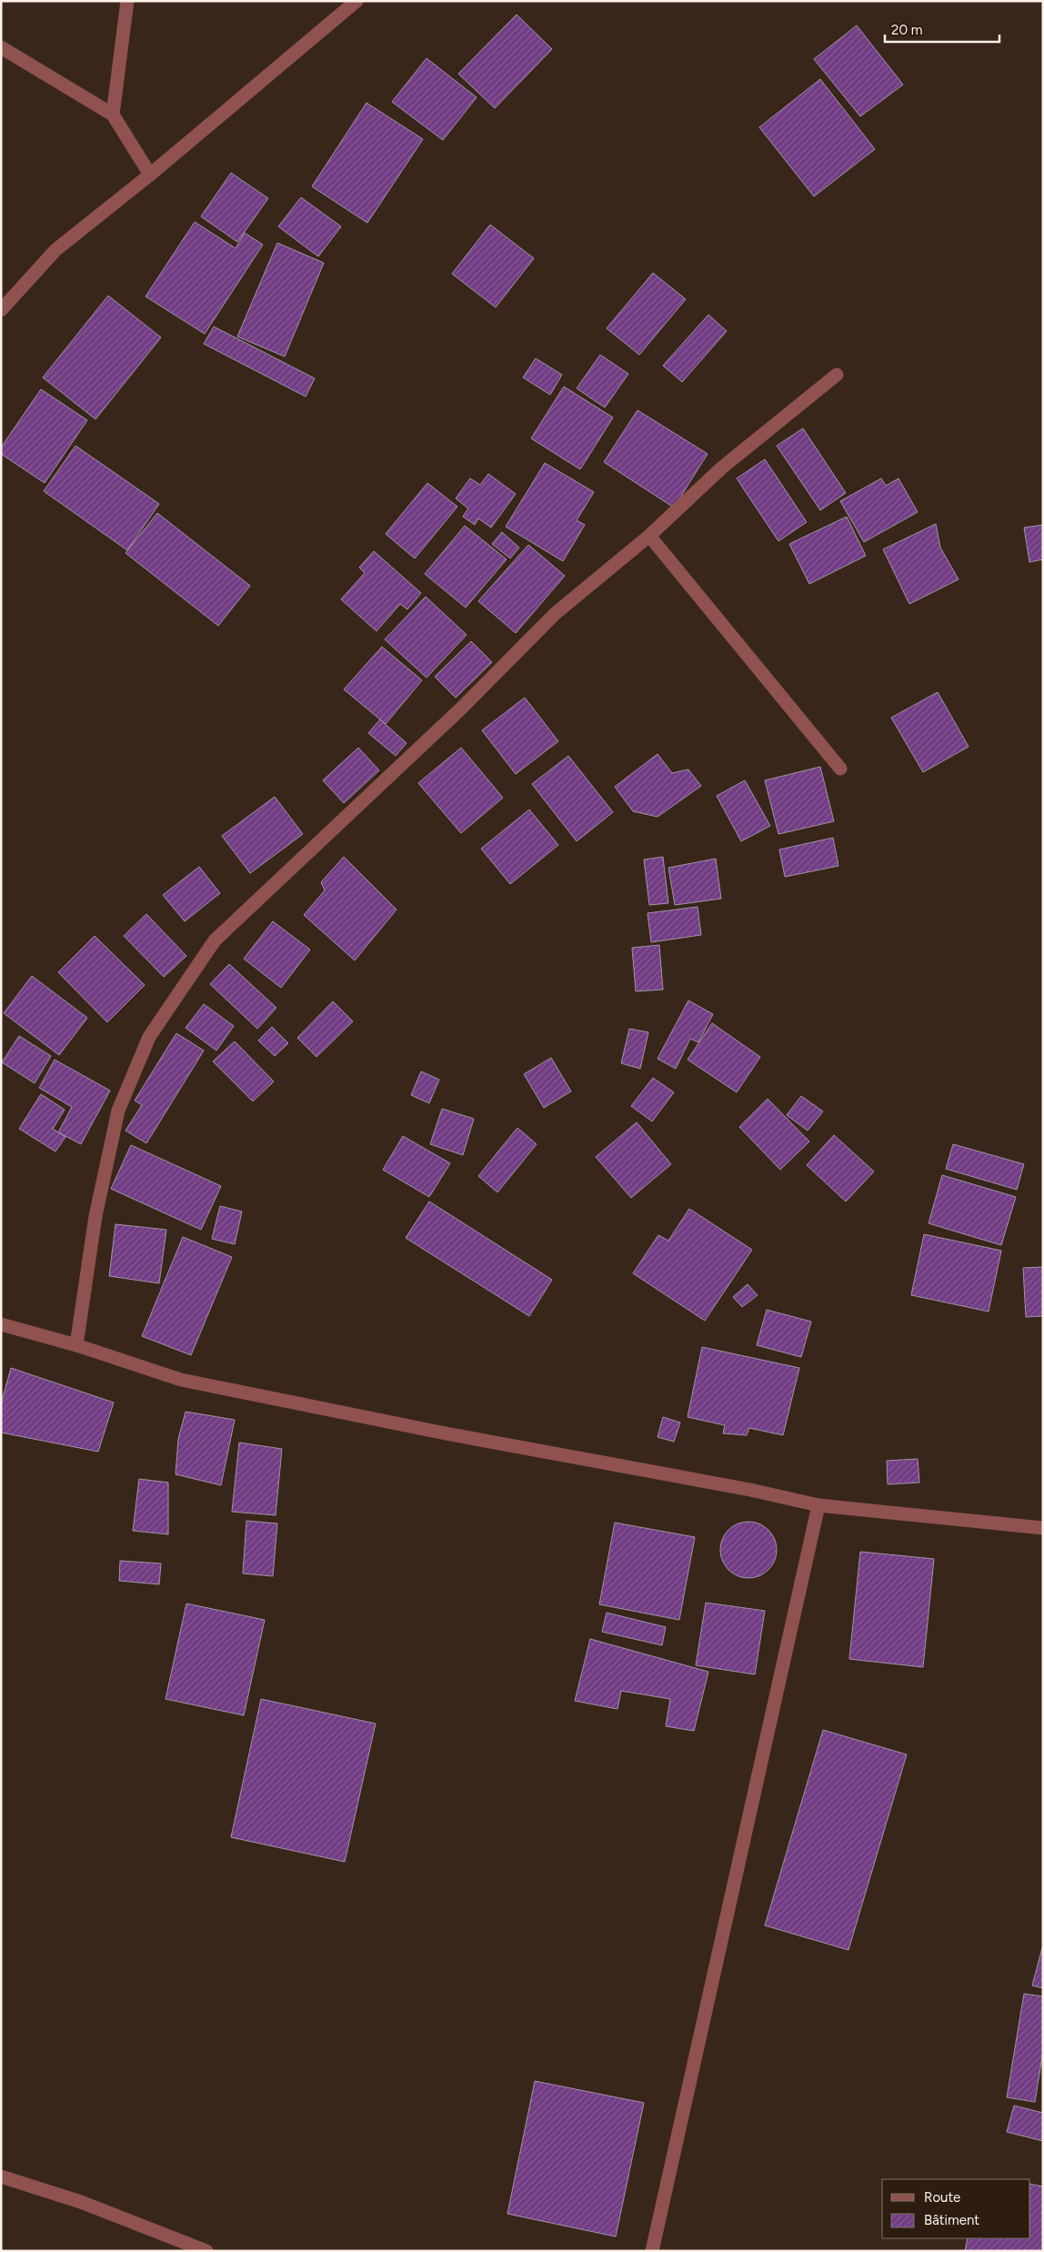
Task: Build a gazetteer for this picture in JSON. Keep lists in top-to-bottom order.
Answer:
{
  "legend": ["Route", "Bâtiment"],
  "scale_bar": "20 m"
}
